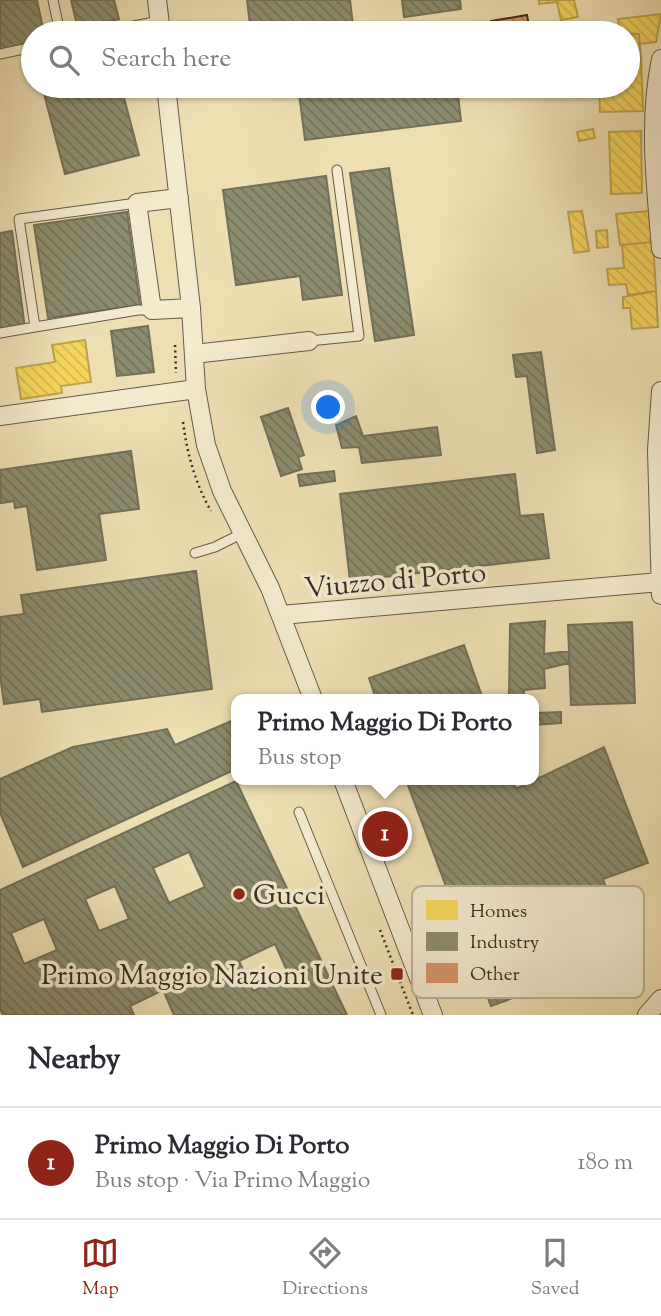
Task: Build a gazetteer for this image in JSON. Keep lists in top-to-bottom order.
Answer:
{
  "streets": {
    "street": ["Viuzzo di Porto"]
  },
  "places": {
    "other": ["Gucci"],
    "transit": ["Primo Maggio Nazioni Unite"]
  },
  "legend": ["Homes", "Industry", "Other"],
  "page": {
    "search": "Search here",
    "popup": ["Primo Maggio Di Porto", "Bus stop"],
    "pins": "1",
    "heading": "Nearby",
    "list": [
      {
        "mark": "1",
        "name": "Primo Maggio Di Porto",
        "note": "Bus stop · Via Primo Maggio",
        "value": "180 m"
      }
    ],
    "nav": ["Map", "Directions", "Saved"]
  }
}
